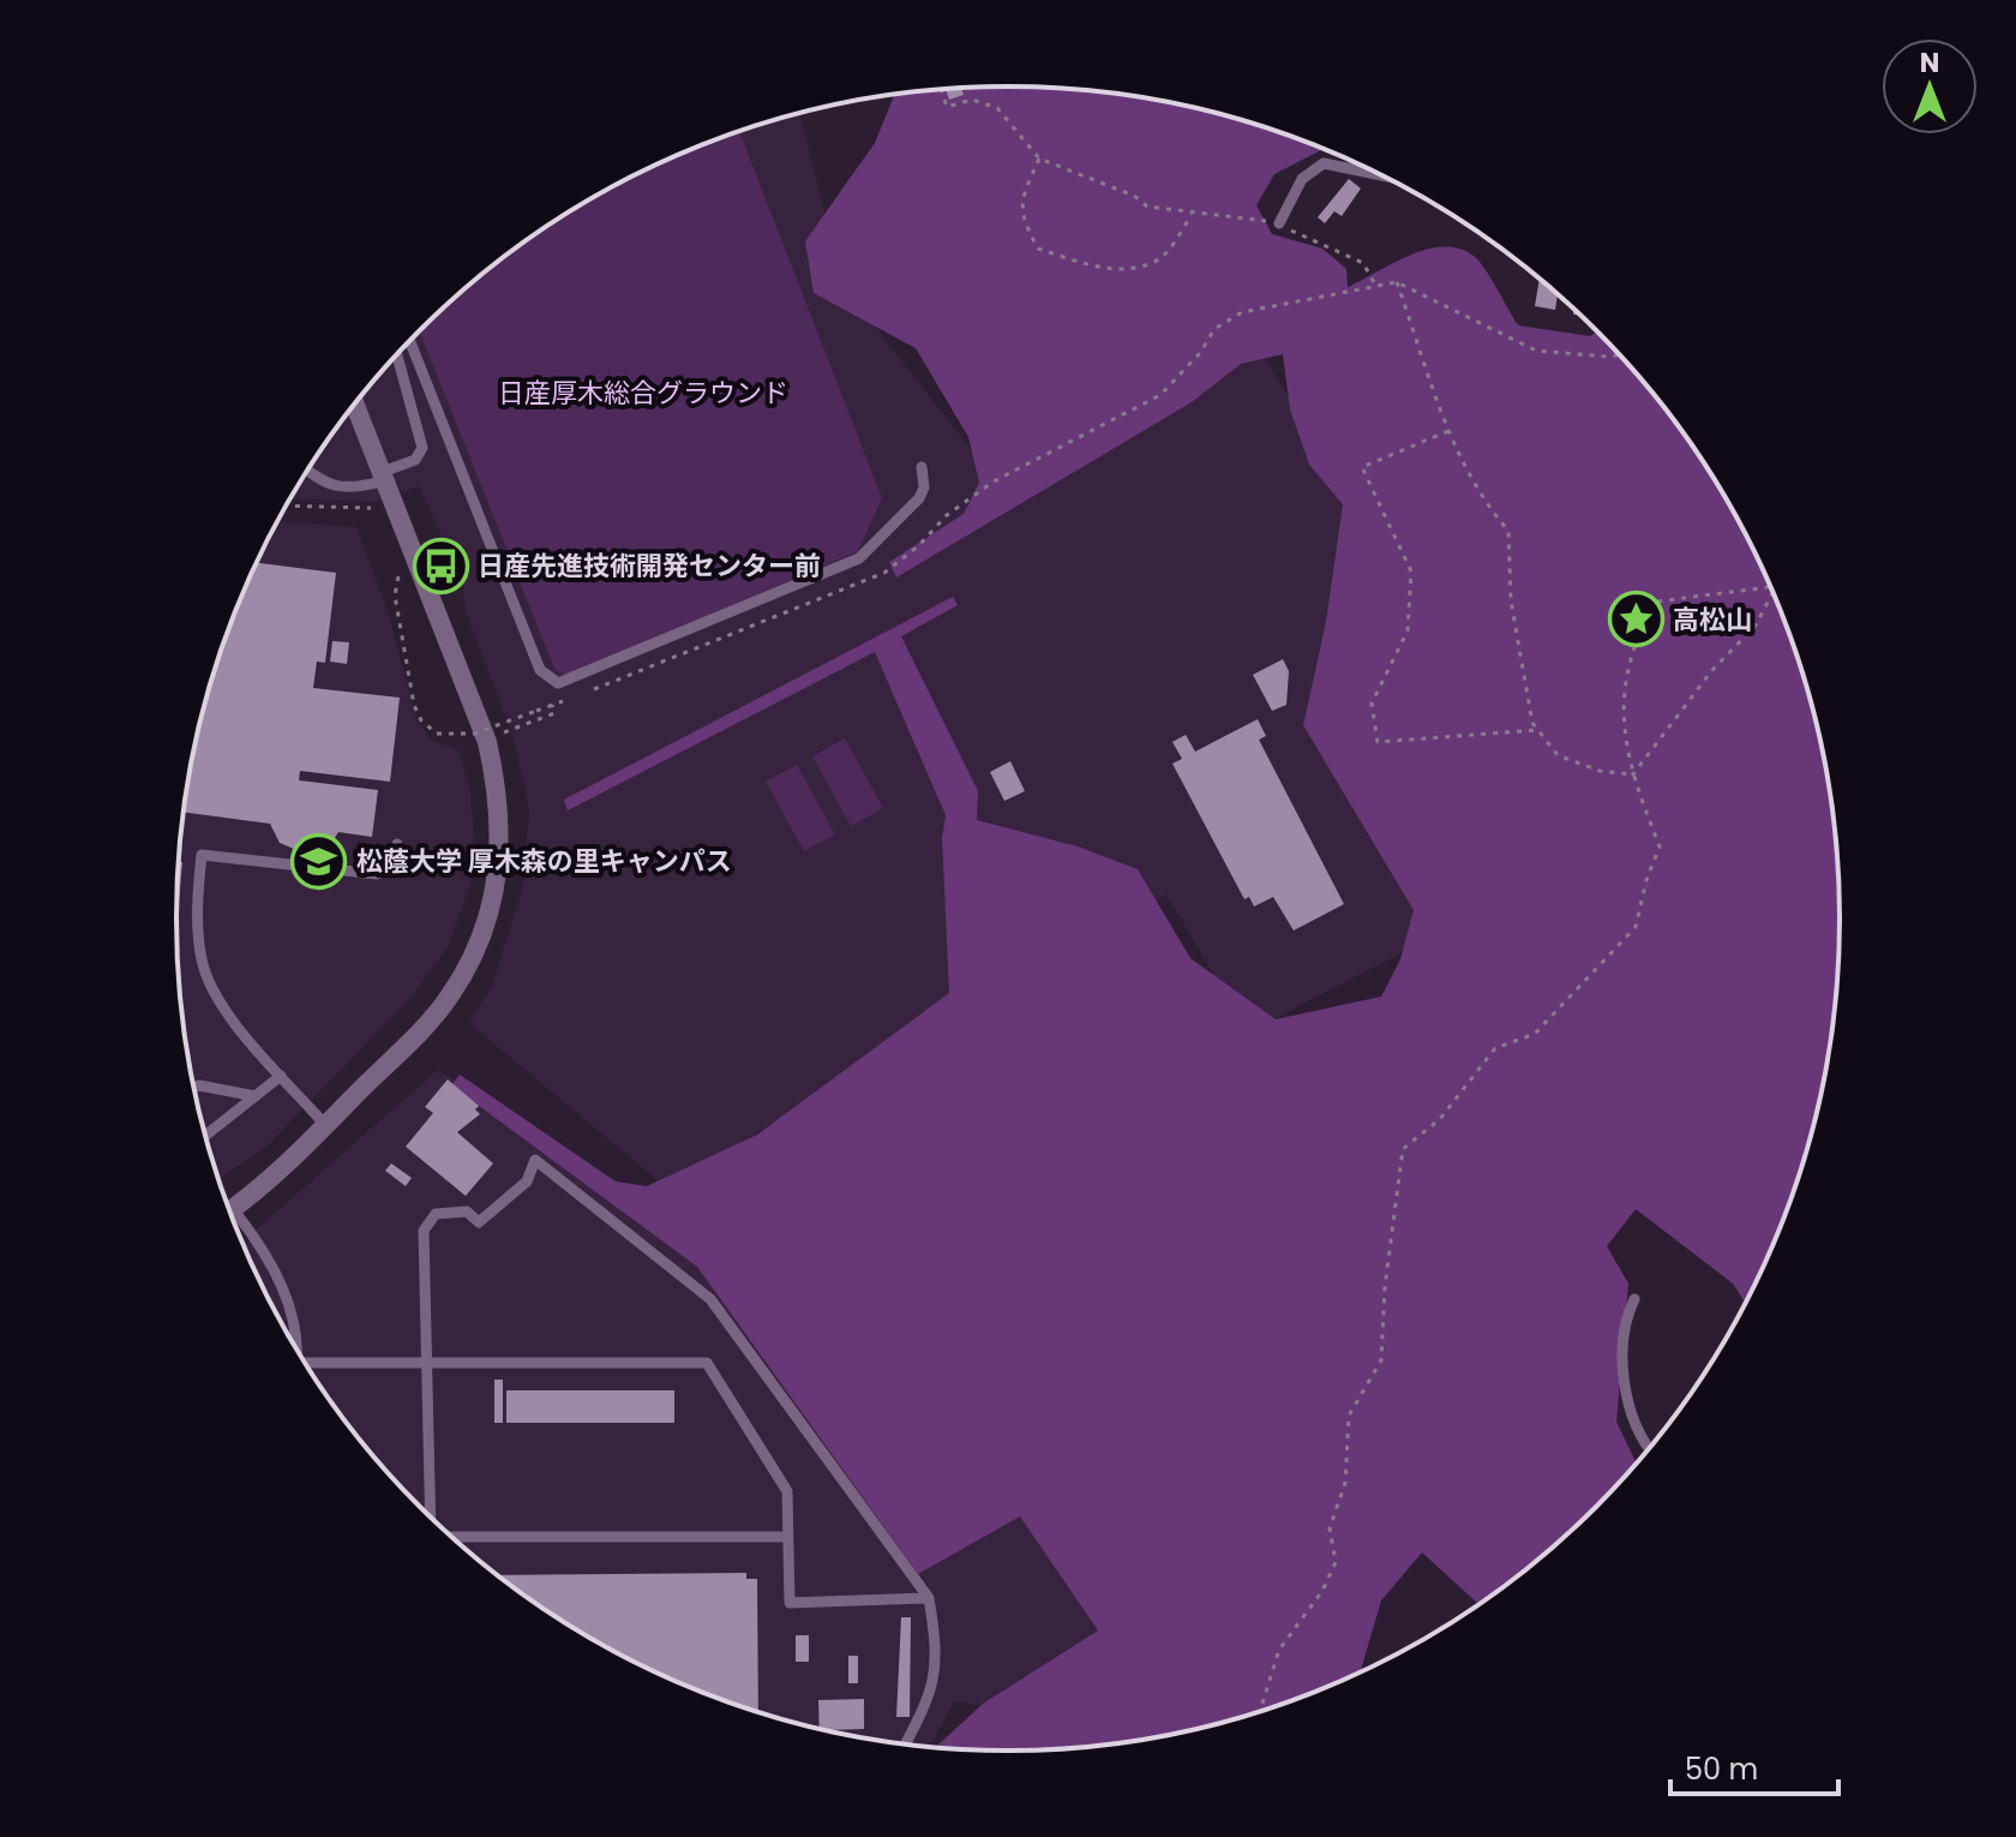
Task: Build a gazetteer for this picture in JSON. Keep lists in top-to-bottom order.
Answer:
{
  "parks": ["日産厚木総合グラウンド"],
  "places": {
    "bus stop": ["日産先進技術開発センター前"],
    "place": ["高松山"],
    "school or university": ["松蔭大学 厚木森の里キャンパス"]
  },
  "scale_bar": "50 m",
  "north": "top"
}
